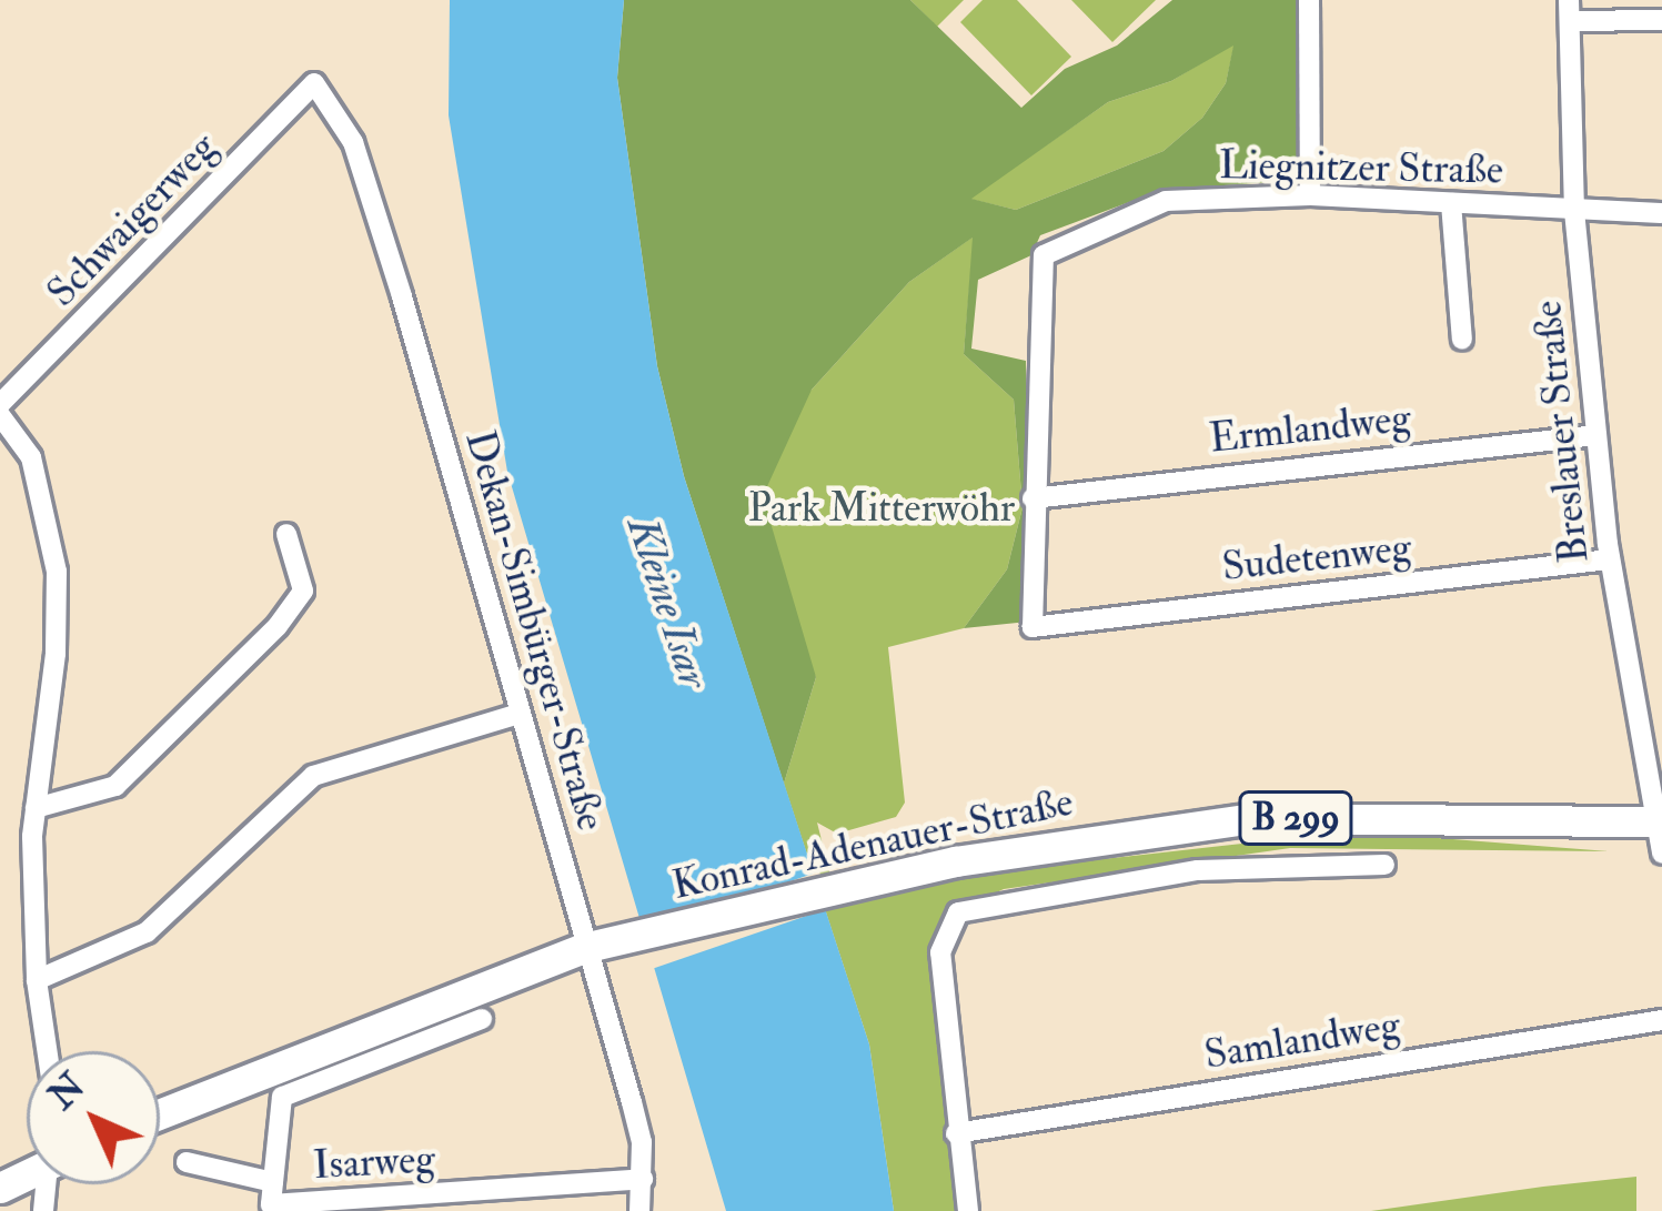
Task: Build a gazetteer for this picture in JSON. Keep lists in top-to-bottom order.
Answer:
{
  "streets": {
    "main road": ["B 299", "Konrad-Adenauer-Straße"],
    "street": [
      "Liegnitzer Straße",
      "Schwaigerweg",
      "Ermlandweg",
      "Breslauer Straße",
      "Sudetenweg",
      "Dekan-Simbürger-Straße",
      "Samlandweg",
      "Isarweg"
    ]
  },
  "crossings": [
    ["Liegnitzer Straße", "Ermlandweg"],
    ["Liegnitzer Straße", "Breslauer Straße"],
    ["Liegnitzer Straße", "Sudetenweg"],
    ["Schwaigerweg", "Dekan-Simbürger-Straße"],
    ["Ermlandweg", "Breslauer Straße"],
    ["Breslauer Straße", "Sudetenweg"],
    ["Breslauer Straße", "Konrad-Adenauer-Straße"],
    ["Dekan-Simbürger-Straße", "Konrad-Adenauer-Straße"],
    ["Dekan-Simbürger-Straße", "Isarweg"]
  ],
  "water": ["Kleine Isar"],
  "parks": ["Park Mitterwöhr"],
  "north": "top left"
}
